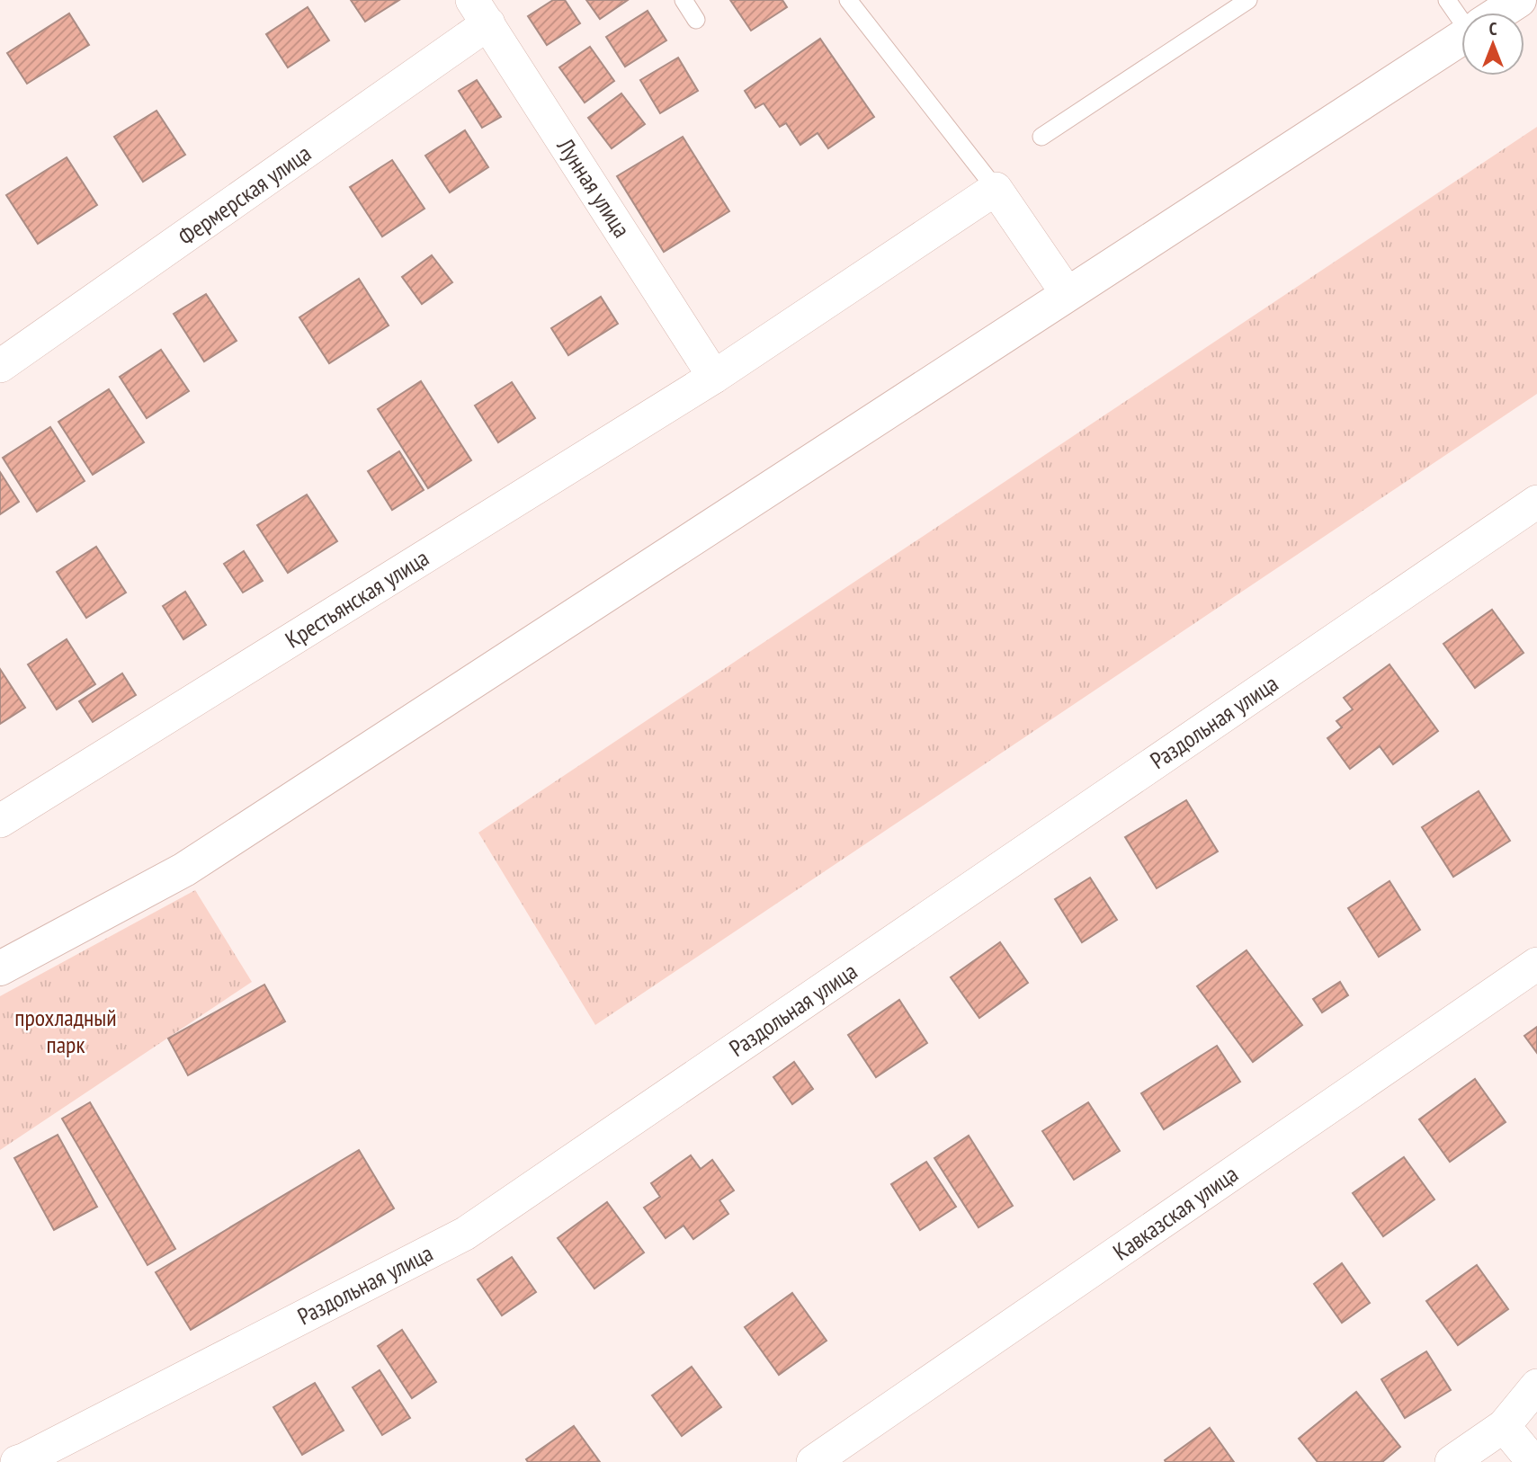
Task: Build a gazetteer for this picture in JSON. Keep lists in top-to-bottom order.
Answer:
{
  "streets": {
    "street": [
      "Лунная улица",
      "Фермерская улица",
      "Крестьянская улица",
      "Раздольная улица",
      "Кавказская улица"
    ]
  },
  "crossings": [
    ["Лунная улица", "Фермерская улица"],
    ["Лунная улица", "Крестьянская улица"]
  ],
  "parks": ["прохладный парк"],
  "north": "top"
}
